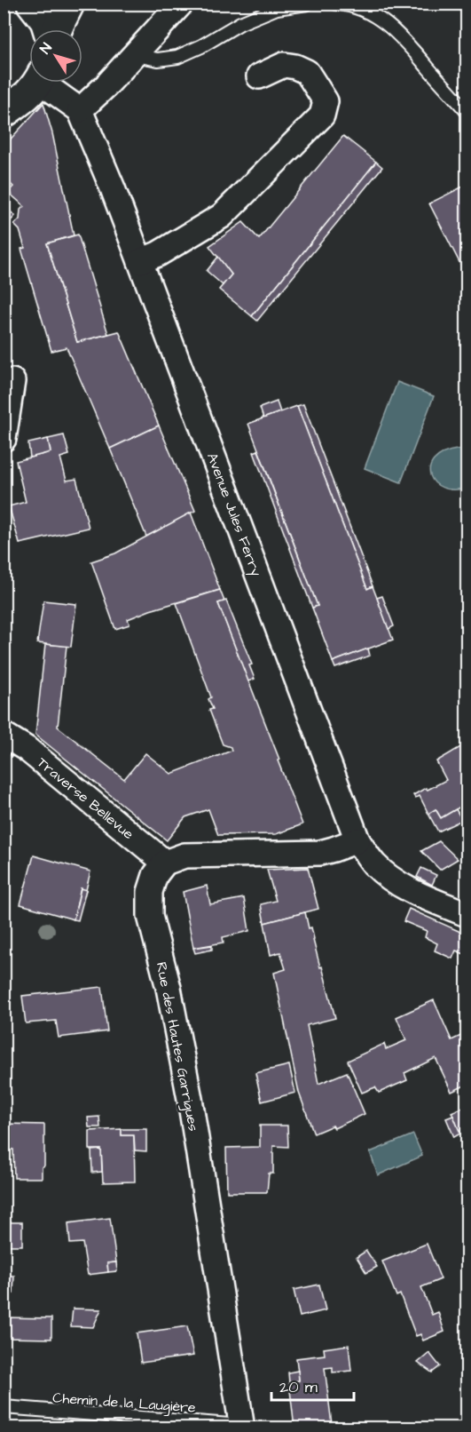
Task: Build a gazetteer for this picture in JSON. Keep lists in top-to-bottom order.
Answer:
{
  "streets": {
    "street": ["Avenue Jules Ferry", "Traverse Bellevue", "Rue des Hautes Garrigues"],
    "lane": ["Chemin de la Laugière"]
  },
  "crossings": [
    ["Traverse Bellevue", "Rue des Hautes Garrigues"],
    ["Rue des Hautes Garrigues", "Chemin de la Laugière"]
  ],
  "scale_bar": "20 m",
  "north": "top left"
}
